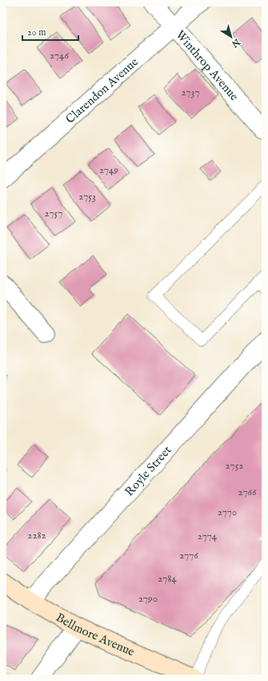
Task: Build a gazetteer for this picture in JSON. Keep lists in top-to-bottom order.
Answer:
{
  "streets": {
    "main road": ["Bellmore Avenue"],
    "street": ["Winthrop Avenue", "Clarendon Avenue", "Royle Street"]
  },
  "crossings": [
    ["Winthrop Avenue", "Clarendon Avenue"],
    ["Royle Street", "Bellmore Avenue"]
  ],
  "house_numbers": [
    "2746",
    "2737",
    "2749",
    "2753",
    "2757",
    "2752",
    "2766",
    "2770",
    "2282",
    "2774",
    "2776",
    "2784",
    "2790"
  ],
  "scale_bar": "20 m",
  "north": "bottom right"
}
